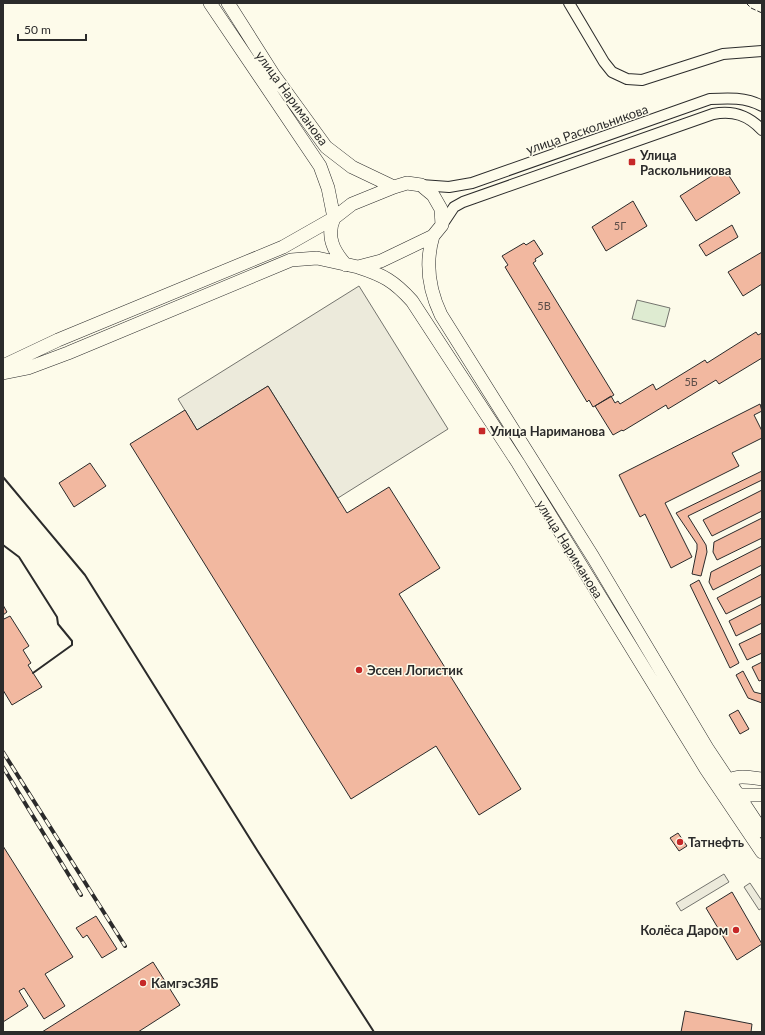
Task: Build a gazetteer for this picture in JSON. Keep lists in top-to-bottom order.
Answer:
{
  "streets": {
    "main road": ["улица Нариманова"],
    "street": ["улица Раскольникова"]
  },
  "places": {
    "transit": ["Улица Раскольникова", "Улица Нариманова"],
    "other": [
      "Эссен Логистик",
      "Татнефть",
      "Колёса Даром",
      "КамгэсЗЯБ"
    ]
  },
  "house_numbers": ["5Г", "5В", "5Б"],
  "scale_bar": "50 m"
}
